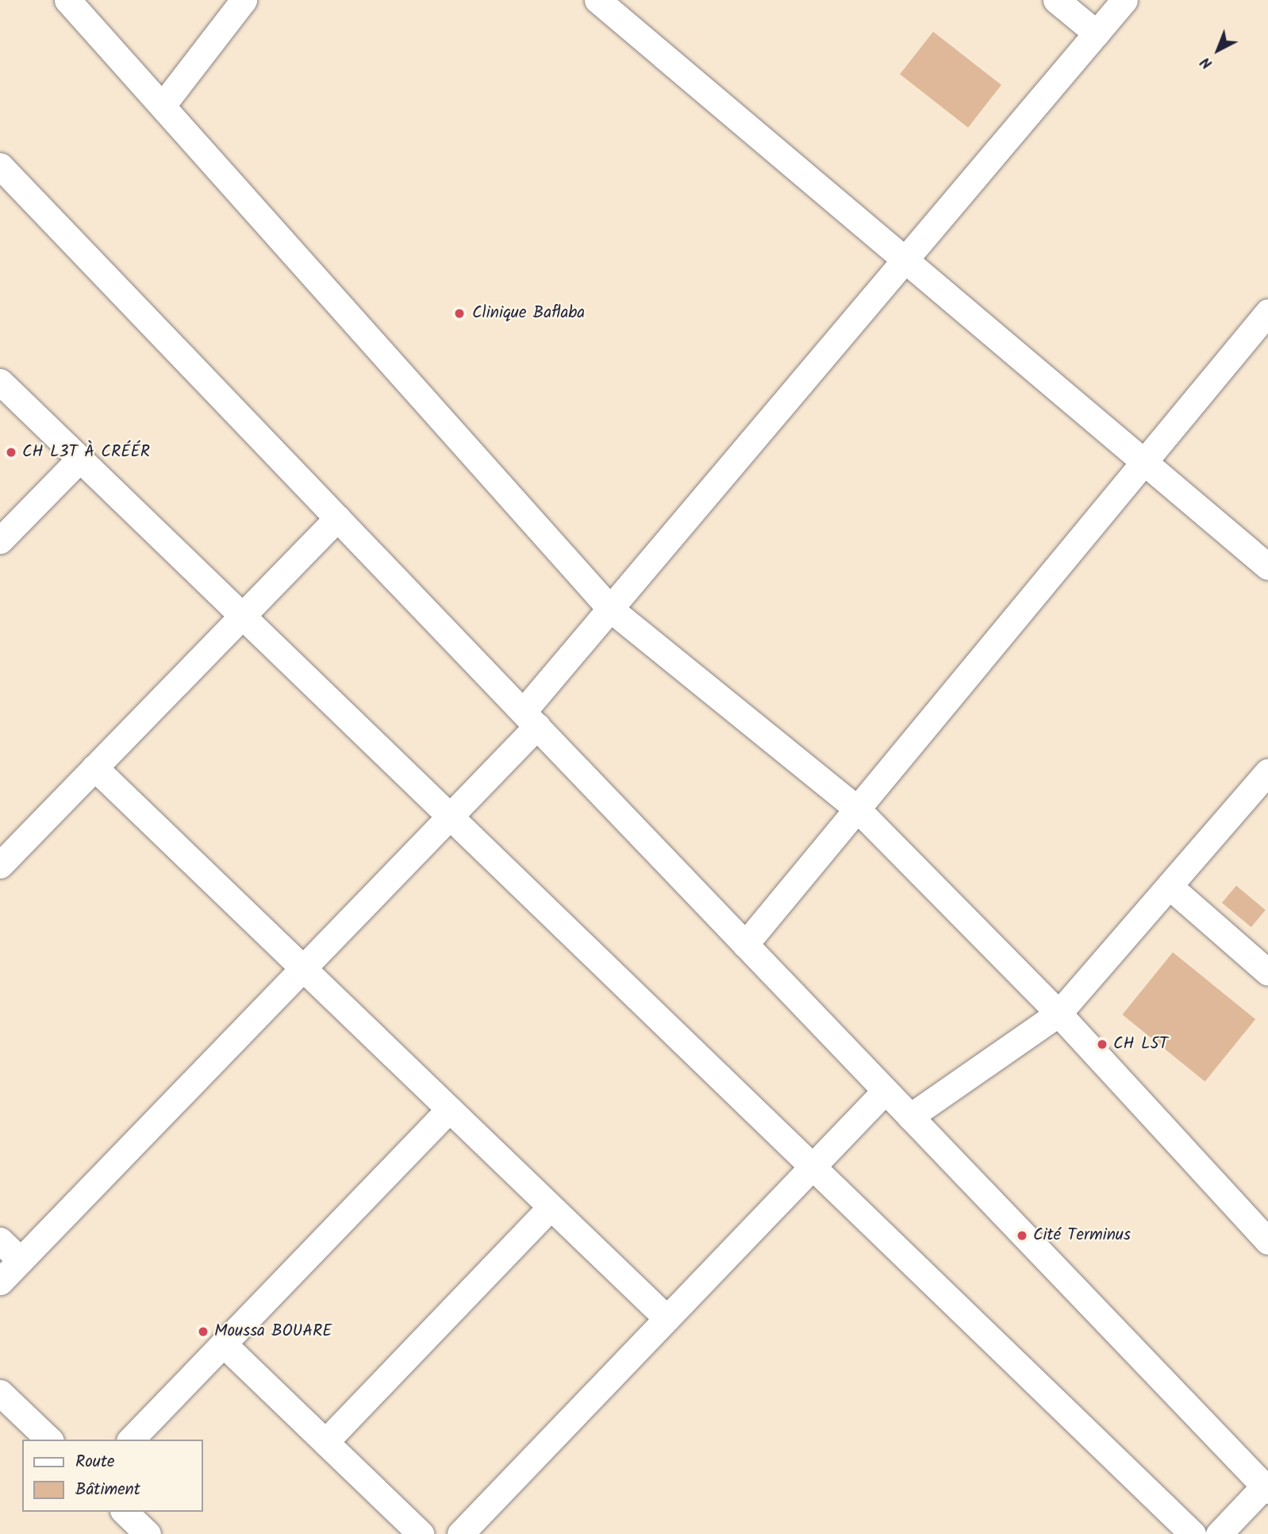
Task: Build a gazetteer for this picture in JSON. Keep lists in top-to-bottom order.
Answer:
{
  "places": [
    "Clinique Baflaba",
    "CH L3T À CRÉÉR",
    "CH L5T",
    "Cité Terminus",
    "Moussa BOUARE"
  ],
  "legend": ["Route", "Bâtiment"],
  "north": "bottom left"
}
